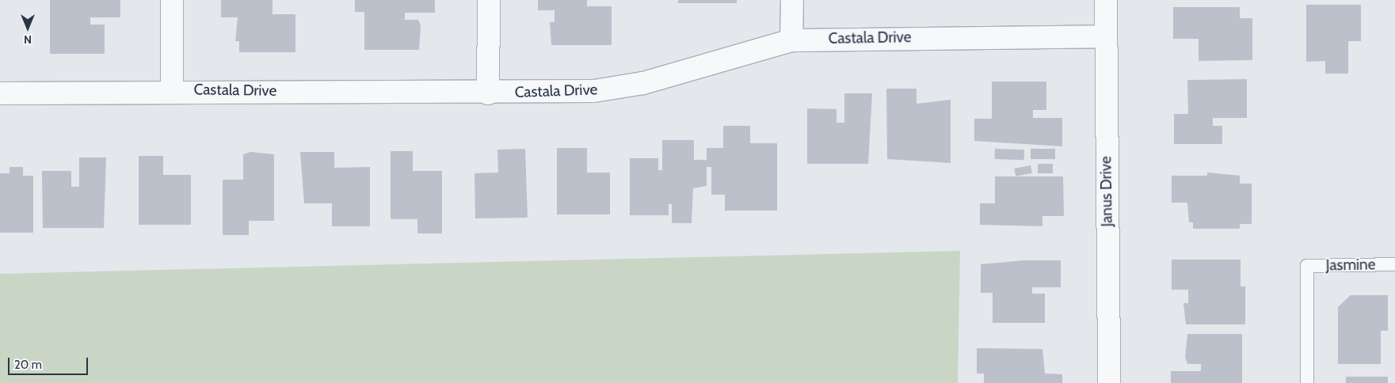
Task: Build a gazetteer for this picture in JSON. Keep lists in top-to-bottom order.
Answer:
{
  "streets": {
    "street": ["Castala Drive", "Janus Drive"],
    "lane": ["Jasmine"]
  },
  "crossings": [
    ["Castala Drive", "Janus Drive"]
  ],
  "scale_bar": "20 m",
  "north": "bottom"
}
